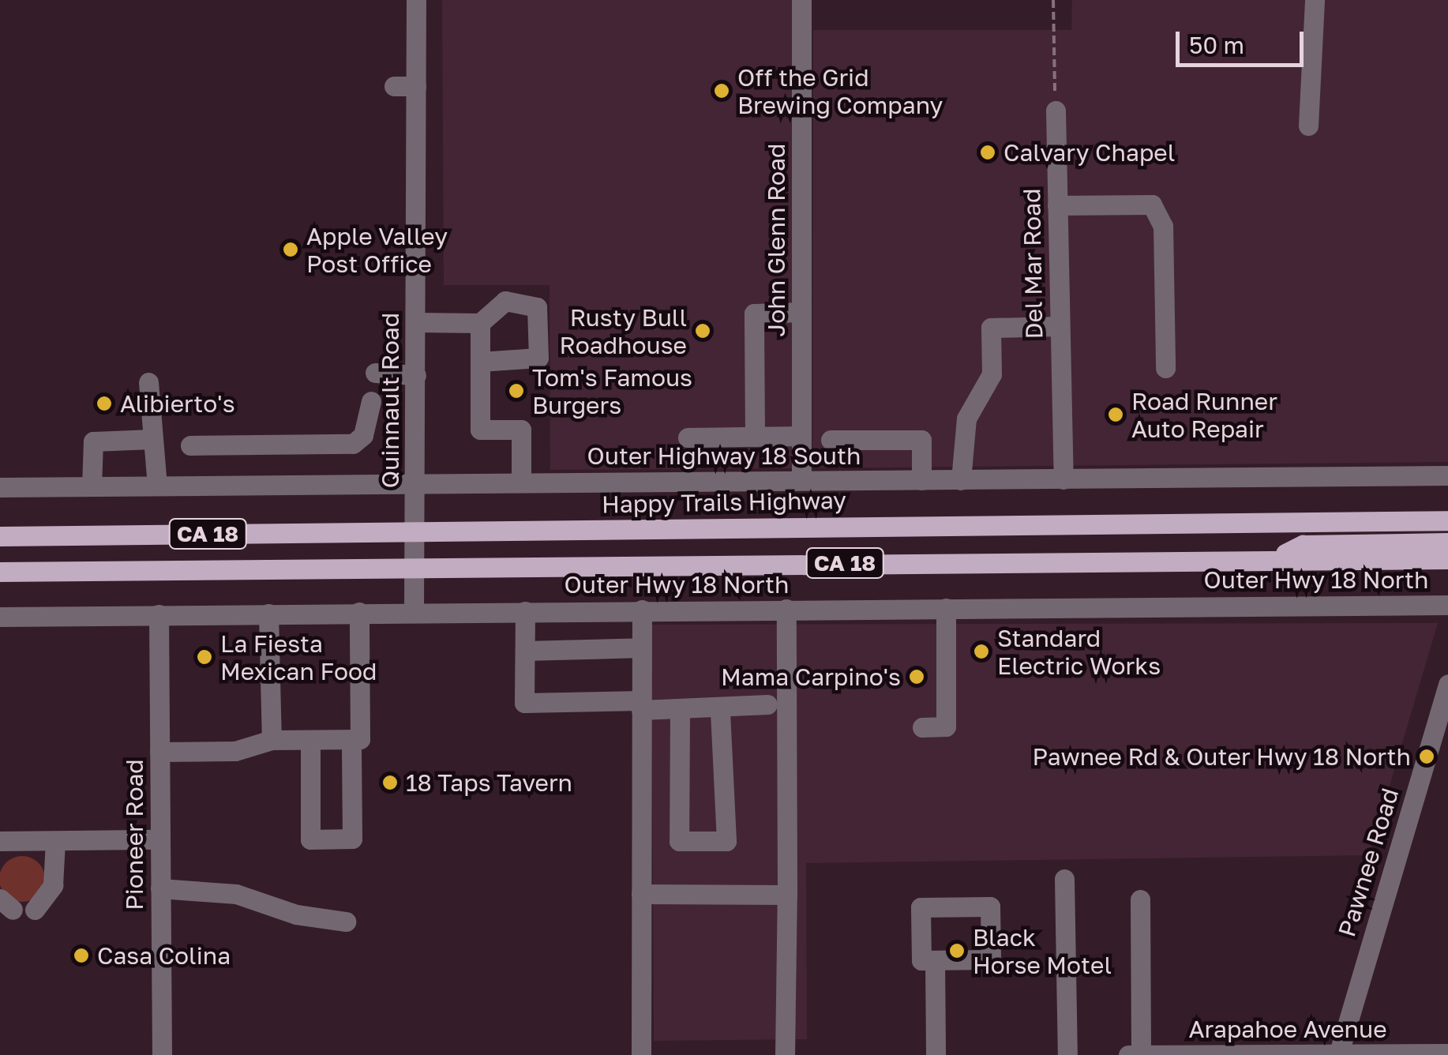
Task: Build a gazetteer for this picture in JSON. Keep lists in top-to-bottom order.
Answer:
{
  "streets": {
    "main road": ["Happy Trails Highway", "CA 18"],
    "street": [
      "John Glenn Road",
      "Del Mar Road",
      "Quinnault Road",
      "Outer Highway 18 South",
      "Outer Hwy 18 North",
      "Pioneer Road",
      "Pawnee Road",
      "Arapahoe Avenue"
    ]
  },
  "crossings": [
    ["John Glenn Road", "Outer Highway 18 South"],
    ["Del Mar Road", "Outer Highway 18 South"],
    ["Quinnault Road", "Outer Highway 18 South"],
    ["Quinnault Road", "Happy Trails Highway"],
    ["Quinnault Road", "CA 18"],
    ["Quinnault Road", "Outer Hwy 18 North"],
    ["Outer Hwy 18 North", "Pioneer Road"],
    ["Pawnee Road", "Arapahoe Avenue"]
  ],
  "places": [
    "Off the Grid Brewing Company",
    "Calvary Chapel",
    "Apple Valley Post Office",
    "Rusty Bull Roadhouse",
    "Tom's Famous Burgers",
    "Alibierto's",
    "Road Runner Auto Repair",
    "Standard Electric Works",
    "La Fiesta Mexican Food",
    "Mama Carpino's",
    "Pawnee Rd & Outer Hwy 18 North",
    "18 Taps Tavern",
    "Black Horse Motel",
    "Casa Colina"
  ],
  "scale_bar": "50 m"
}
